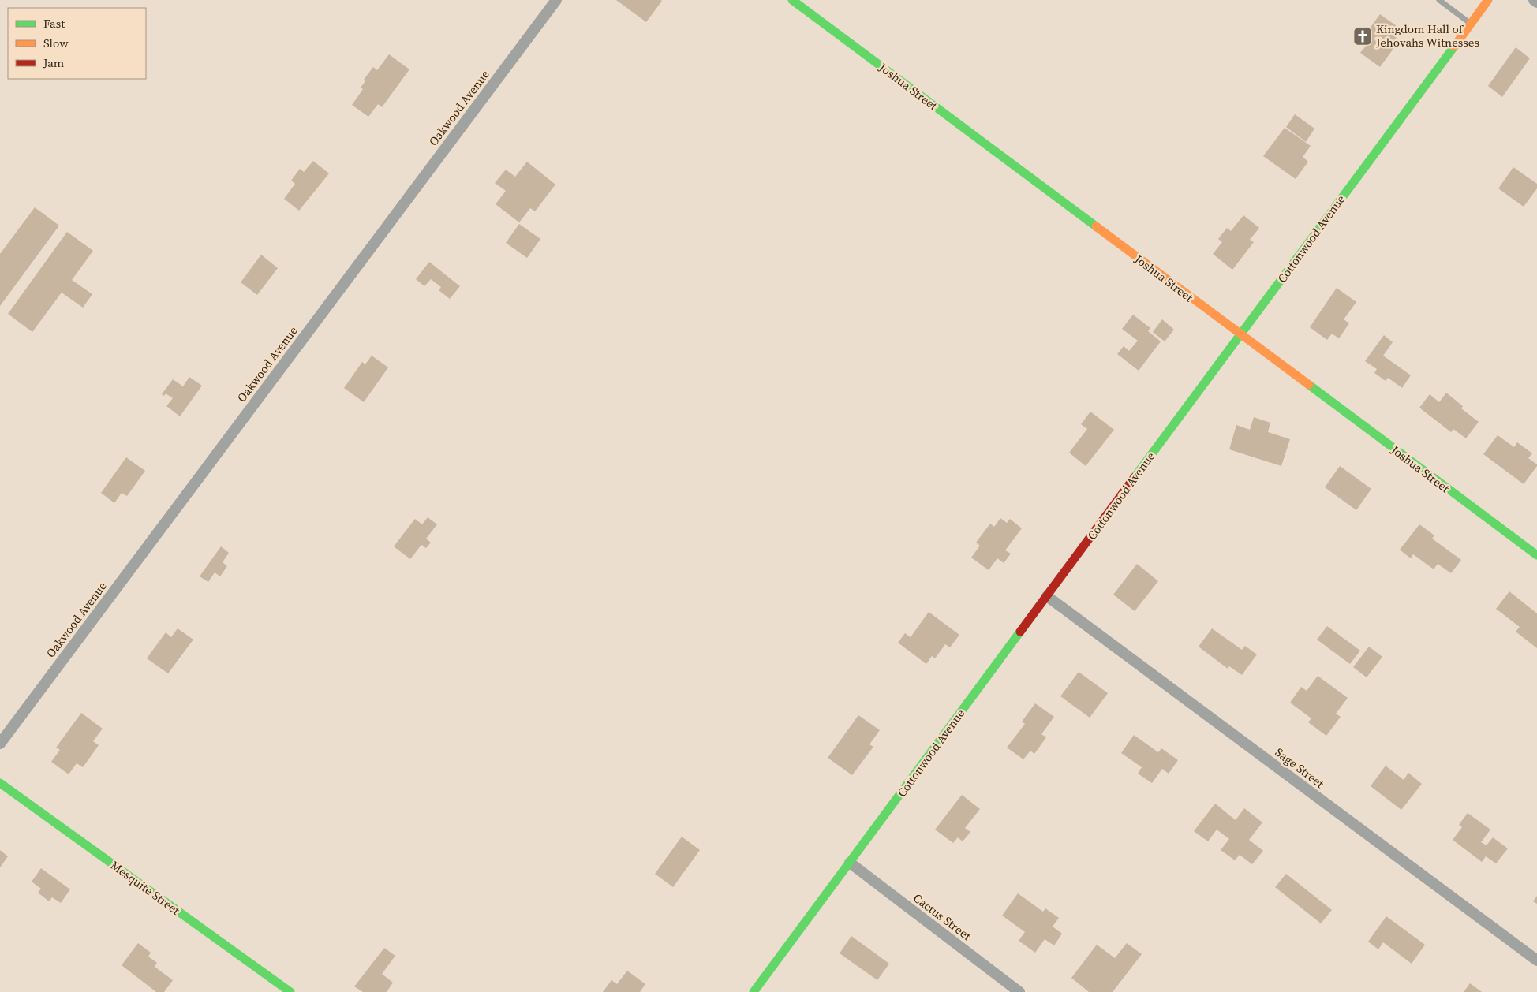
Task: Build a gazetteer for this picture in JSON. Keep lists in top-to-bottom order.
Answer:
{
  "streets": {
    "street": [
      "Joshua Street",
      "Oakwood Avenue",
      "Cottonwood Avenue",
      "Sage Street",
      "Mesquite Street",
      "Cactus Street"
    ]
  },
  "crossings": [
    ["Joshua Street", "Cottonwood Avenue"],
    ["Cottonwood Avenue", "Sage Street"],
    ["Cottonwood Avenue", "Cactus Street"]
  ],
  "places": {
    "church": ["Kingdom Hall of Jehovahs Witnesses"]
  },
  "legend": ["Fast", "Slow", "Jam"]
}
